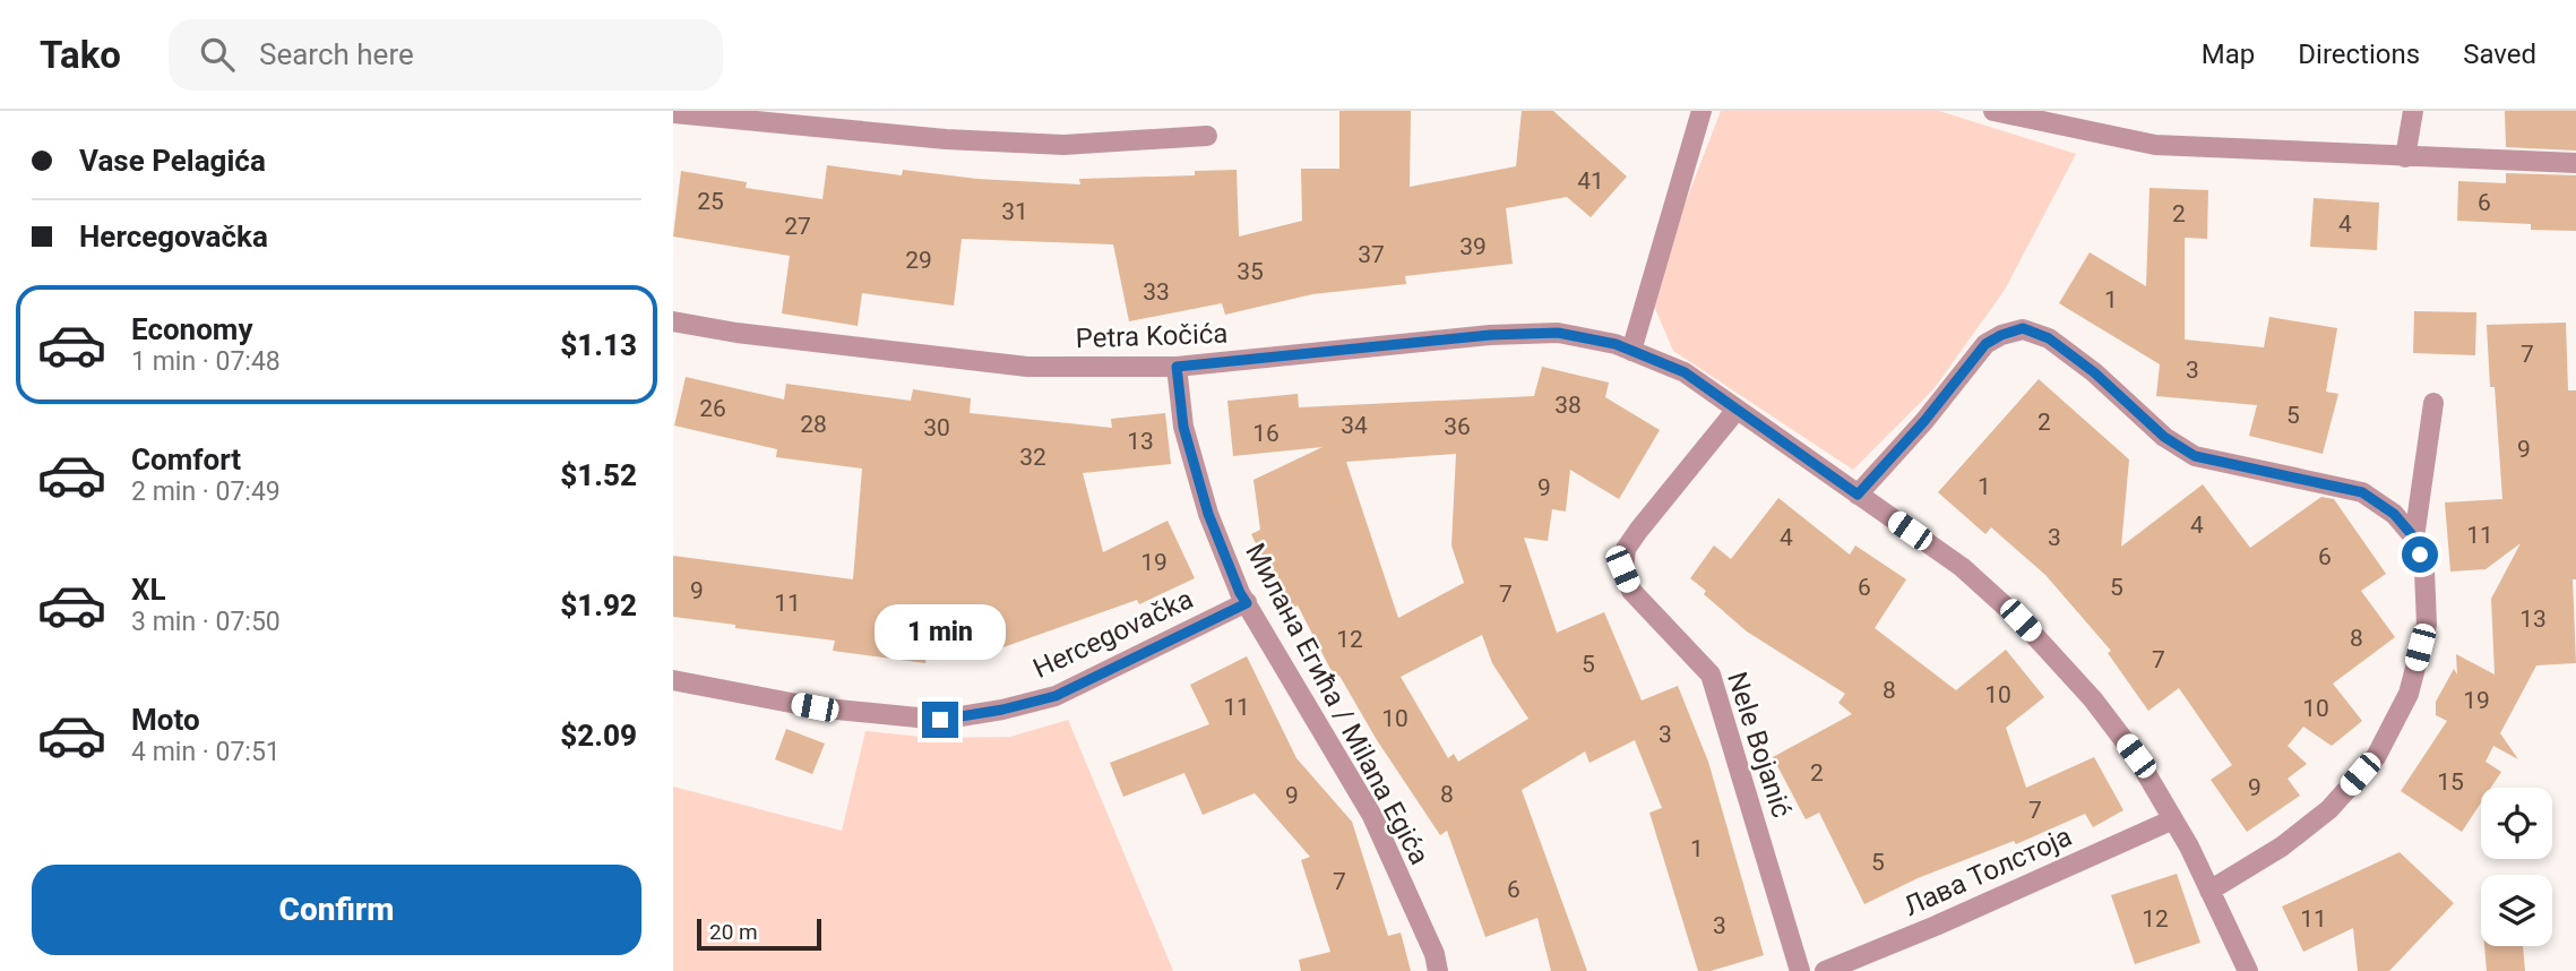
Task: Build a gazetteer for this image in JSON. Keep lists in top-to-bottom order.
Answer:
{
  "streets": {
    "street": [
      "Petra Kočića",
      "Hercegovačka",
      "Милана Егића / Milana Egića",
      "Nele Bojanić",
      "Лава Толстоја"
    ]
  },
  "crossings": [
    ["Petra Kočića", "Милана Егића / Milana Egića"],
    ["Petra Kočića", "Nele Bojanić"],
    ["Petra Kočića", "Лава Толстоја"],
    ["Hercegovačka", "Милана Егића / Milana Egića"]
  ],
  "house_numbers": [
    "41",
    "25",
    "6",
    "31",
    "2",
    "4",
    "27",
    "39",
    "37",
    "29",
    "35",
    "33",
    "1",
    "7",
    "3",
    "38",
    "26",
    "5",
    "2",
    "28",
    "34",
    "36",
    "30",
    "16",
    "13",
    "9",
    "32",
    "1",
    "9",
    "4",
    "11",
    "4",
    "3",
    "6",
    "19",
    "6",
    "5",
    "9",
    "7",
    "11",
    "13",
    "8",
    "12",
    "7",
    "5",
    "8",
    "10",
    "19",
    "11",
    "10",
    "10",
    "3",
    "2",
    "15",
    "9",
    "8",
    "9",
    "7",
    "1",
    "5",
    "7",
    "6",
    "12",
    "11",
    "3"
  ],
  "scale_bar": "20 m",
  "page": {
    "header": "Tako",
    "search": "Search here",
    "nav": ["Map", "Directions", "Saved"],
    "banner": ["Vase Pelagića", "Hercegovačka"],
    "list": [
      {
        "name": "Economy",
        "note": "1 min · 07:48",
        "value": "$1.13"
      },
      {
        "name": "Comfort",
        "note": "2 min · 07:49",
        "value": "$1.52"
      },
      {
        "name": "XL",
        "note": "3 min · 07:50",
        "value": "$1.92"
      },
      {
        "name": "Moto",
        "note": "4 min · 07:51",
        "value": "$2.09"
      }
    ],
    "bubble": "1 min",
    "buttons": "Confirm",
    "scale": "20 m"
  }
}
